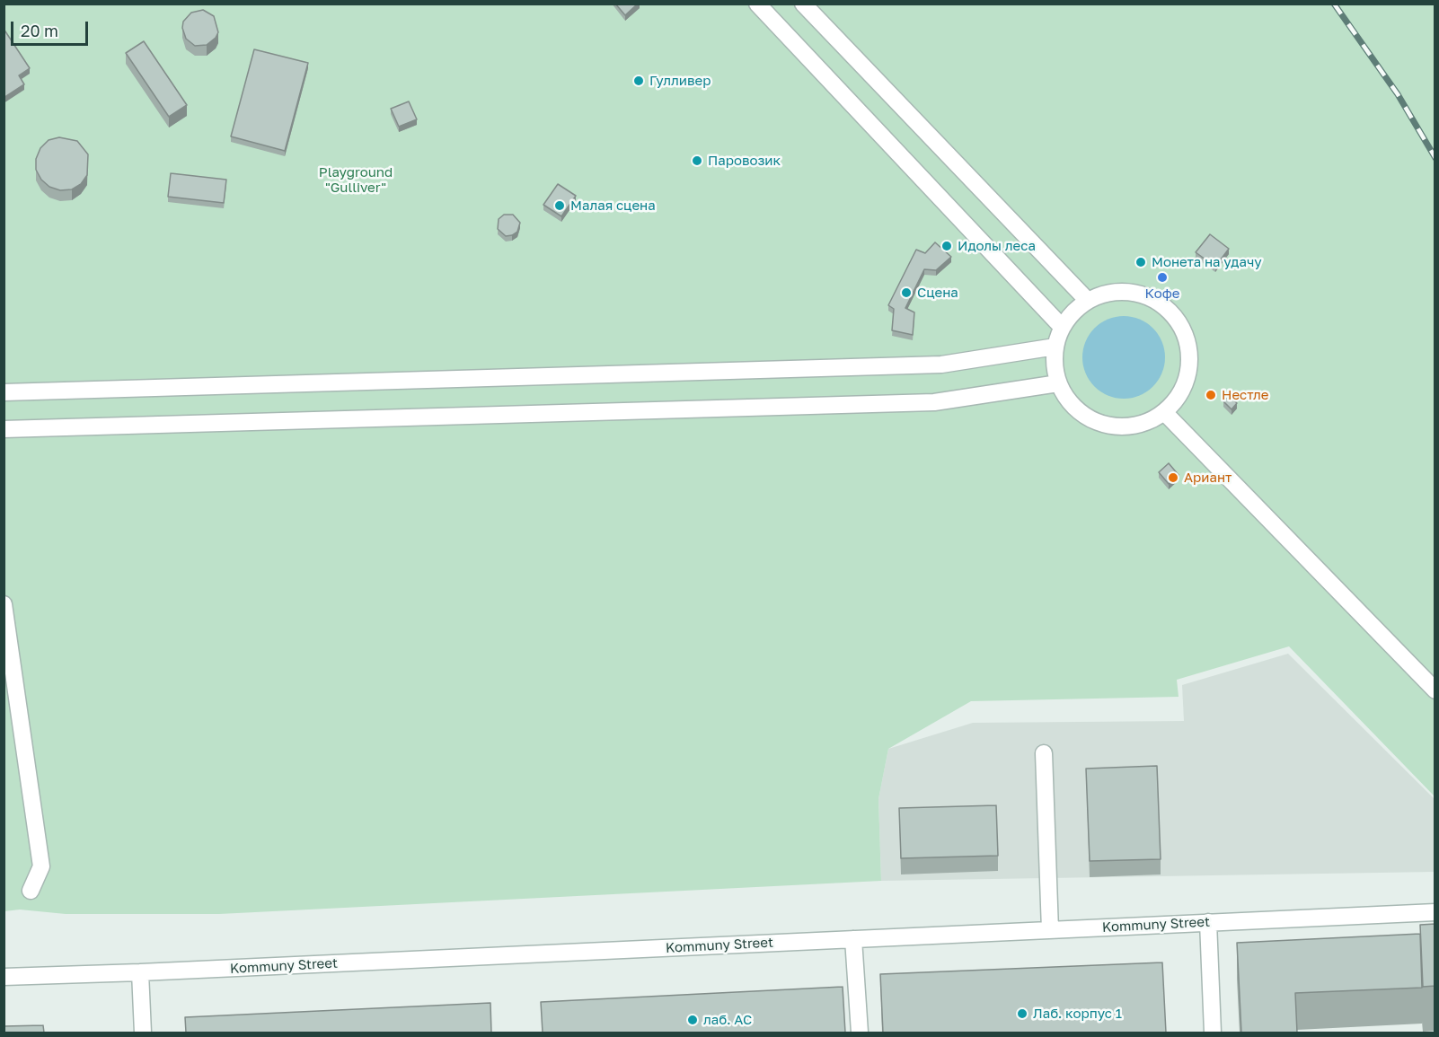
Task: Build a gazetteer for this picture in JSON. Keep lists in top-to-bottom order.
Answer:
{
  "streets": {
    "street": ["Kommuny Street"]
  },
  "parks": ["Playground \"Gulliver\""],
  "places": [
    "Гулливер",
    "Паровозик",
    "Малая сцена",
    "Идолы леса",
    "Монета на удачу",
    "Кофе",
    "Сцена",
    "Нестле",
    "Ариант",
    "Лаб. корпус 1",
    "лаб. АС"
  ],
  "scale_bar": "20 m"
}
